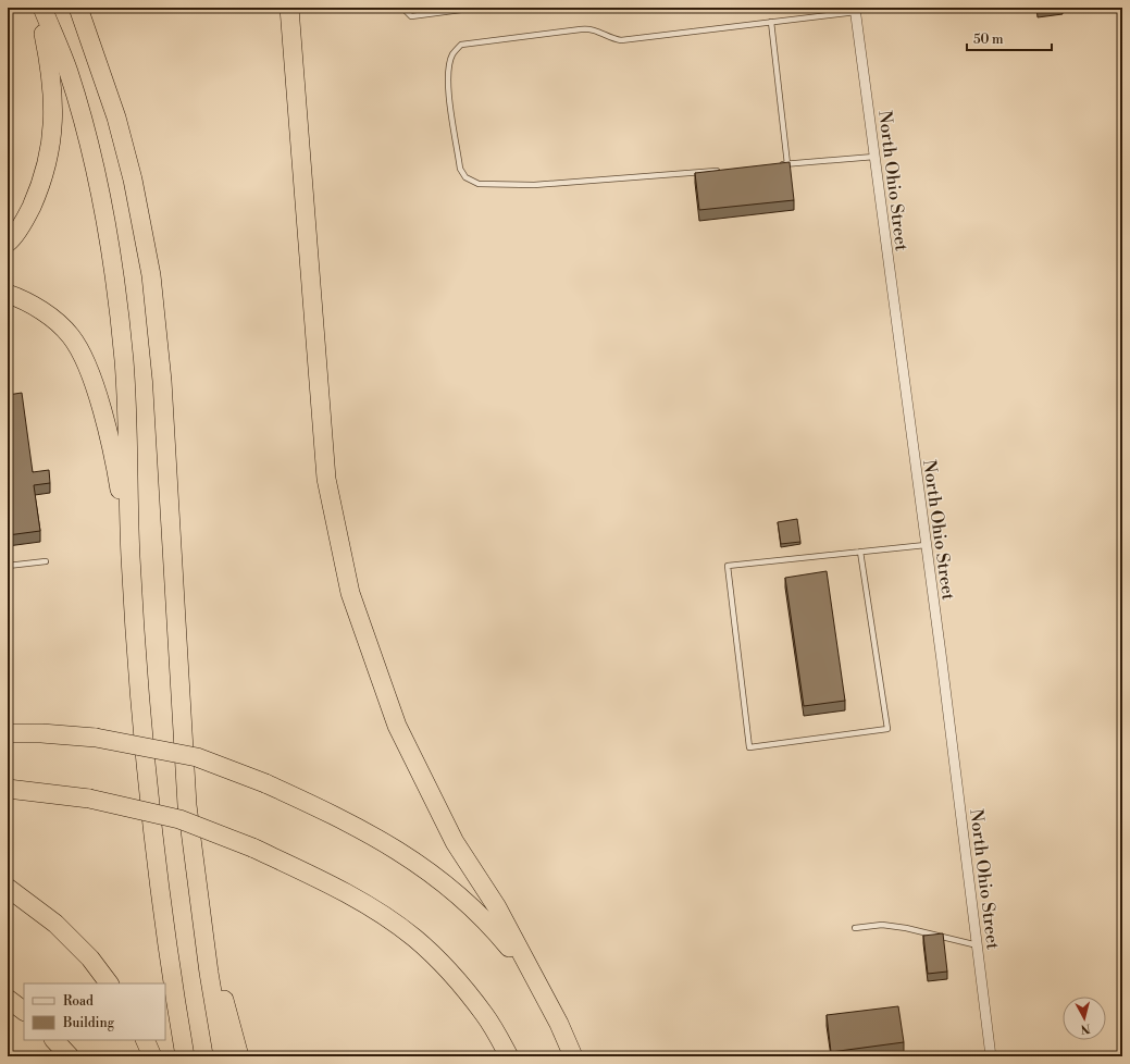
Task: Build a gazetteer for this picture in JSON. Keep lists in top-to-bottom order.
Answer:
{
  "streets": {
    "street": ["North Ohio Street"]
  },
  "legend": ["Road", "Building"],
  "scale_bar": "50 m",
  "north": "bottom"
}
